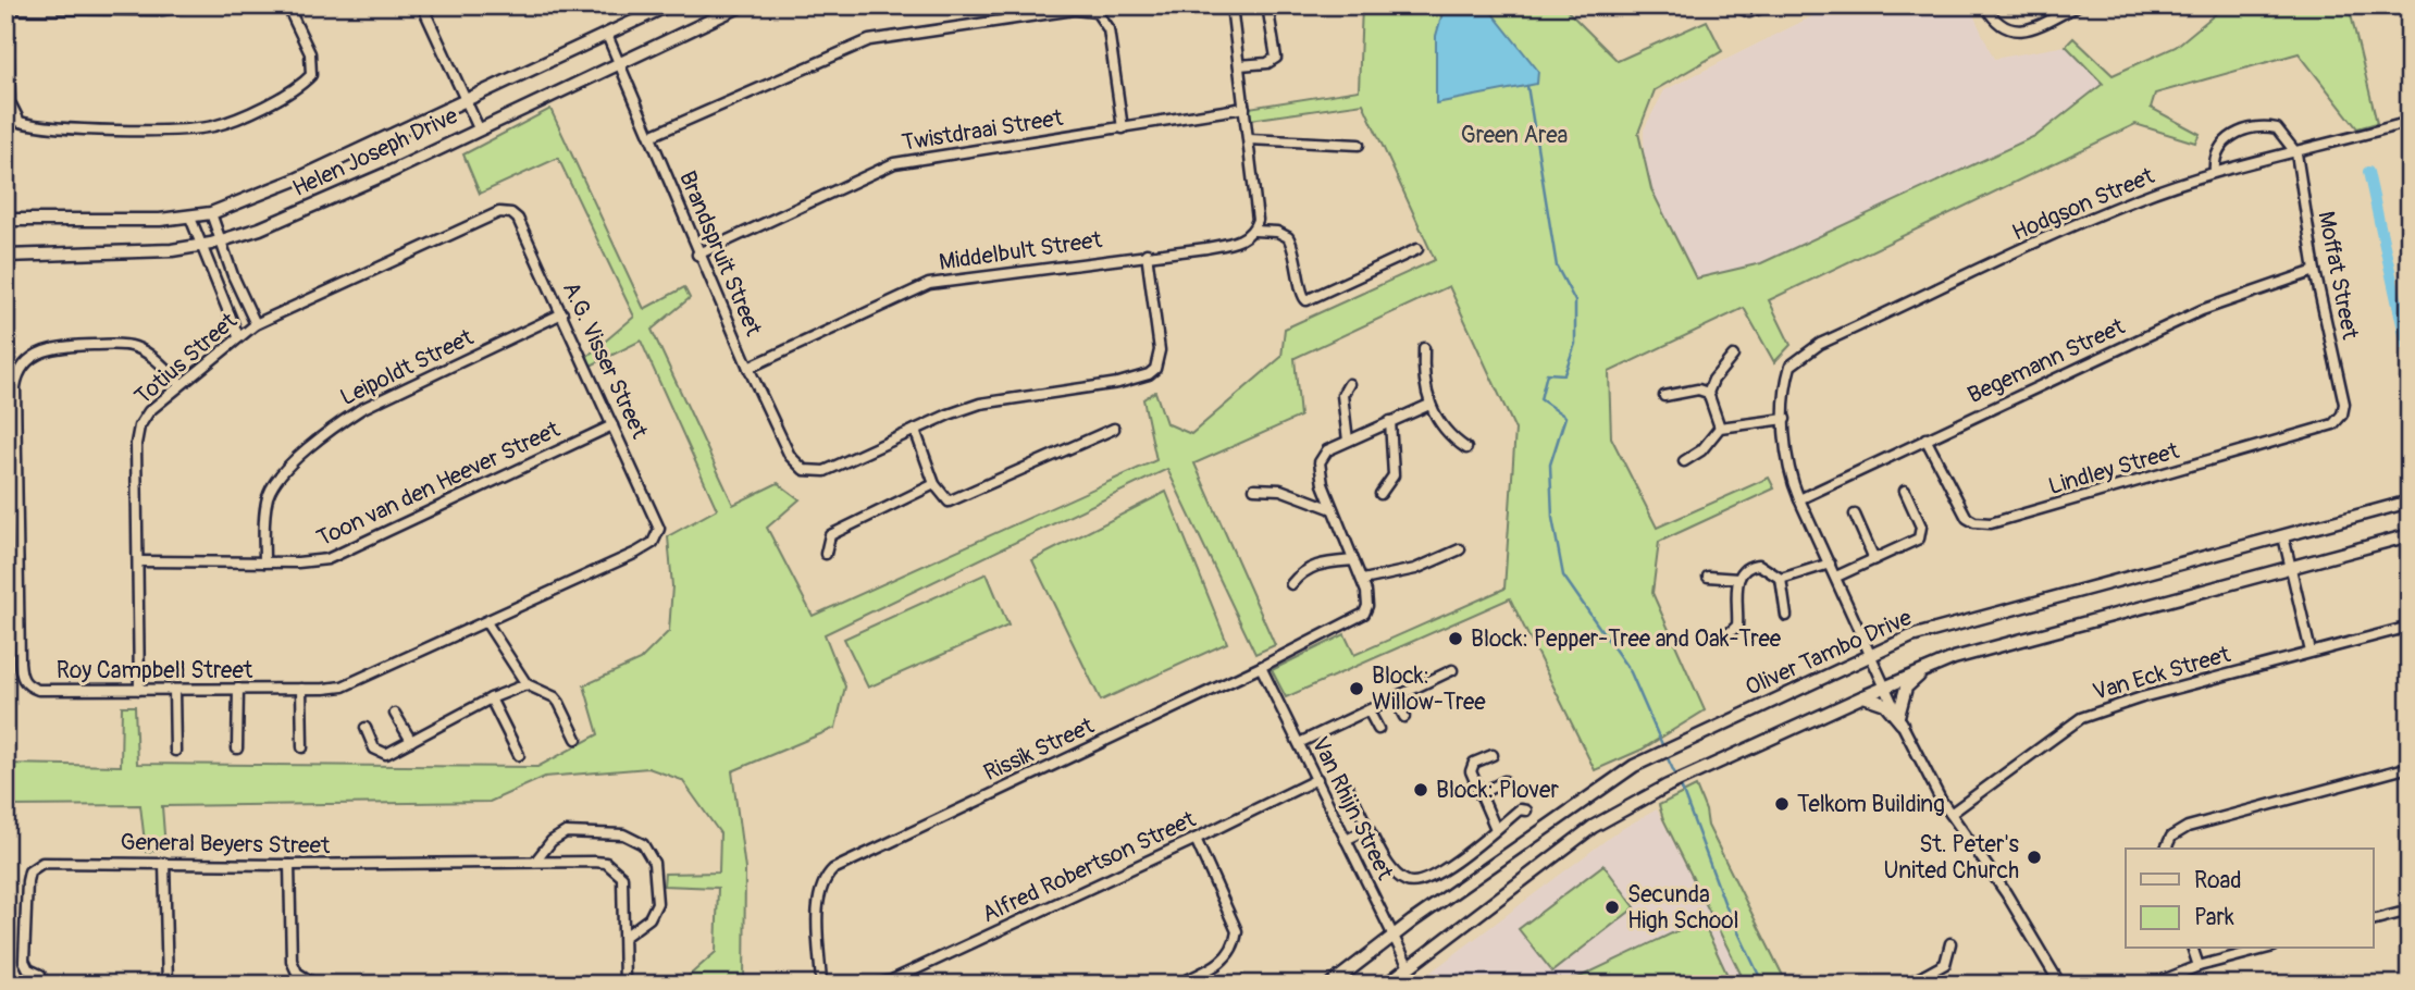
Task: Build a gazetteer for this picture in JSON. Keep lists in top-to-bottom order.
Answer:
{
  "streets": {
    "street": [
      "Twistdraai Street",
      "Helen Joseph Drive",
      "Hodgson Street",
      "Middelbult Street",
      "Brandspruit Street",
      "Moffat Street",
      "Totius Street",
      "A.G. Visser Street",
      "Begemann Street",
      "Leipoldt Street",
      "Lindley Street",
      "Toon van den Heever Street",
      "Oliver Tambo Drive",
      "Roy Campbell Street",
      "Van Eck Street",
      "Rissik Street",
      "Van Rhijn Street",
      "General Beyers Street",
      "Alfred Robertson Street"
    ]
  },
  "crossings": [
    ["Twistdraai Street", "Brandspruit Street"],
    ["Helen Joseph Drive", "Brandspruit Street"],
    ["Hodgson Street", "Moffat Street"],
    ["Middelbult Street", "Brandspruit Street"],
    ["Moffat Street", "Begemann Street"],
    ["Moffat Street", "Lindley Street"],
    ["Totius Street", "A.G. Visser Street"],
    ["Totius Street", "Toon van den Heever Street"],
    ["Totius Street", "Roy Campbell Street"],
    ["A.G. Visser Street", "Leipoldt Street"],
    ["A.G. Visser Street", "Toon van den Heever Street"],
    ["A.G. Visser Street", "Roy Campbell Street"],
    ["Begemann Street", "Lindley Street"],
    ["Leipoldt Street", "Toon van den Heever Street"],
    ["Oliver Tambo Drive", "Van Rhijn Street"],
    ["Rissik Street", "Van Rhijn Street"],
    ["Van Rhijn Street", "Alfred Robertson Street"]
  ],
  "parks": ["Green Area"],
  "places": [
    "Block: Pepper-Tree and Oak-Tree",
    "Block: Willow-Tree",
    "Block: Plover",
    "Telkom Building",
    "St. Peter's United Church",
    "Secunda High School"
  ],
  "legend": ["Road", "Park"]
}
